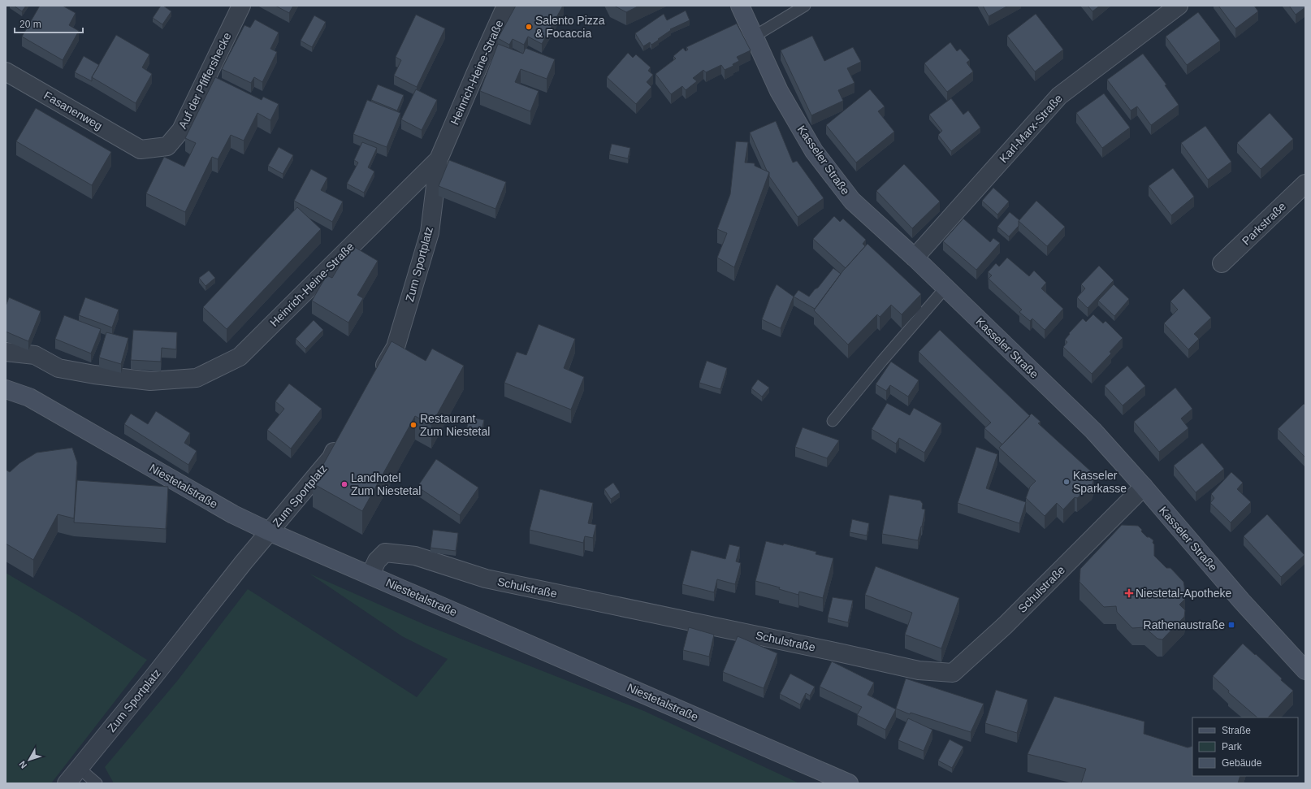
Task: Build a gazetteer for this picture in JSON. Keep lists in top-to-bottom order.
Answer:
{
  "streets": {
    "main road": ["Kasseler Straße", "Niestetalstraße"],
    "street": [
      "Heinrich-Heine-Straße",
      "Auf der Pfiffershecke",
      "Fasanenweg",
      "Karl-Marx-Straße",
      "Parkstraße",
      "Zum Sportplatz",
      "Schulstraße"
    ]
  },
  "crossings": [
    ["Heinrich-Heine-Straße", "Zum Sportplatz"],
    ["Auf der Pfiffershecke", "Fasanenweg"],
    ["Karl-Marx-Straße", "Kasseler Straße"],
    ["Kasseler Straße", "Schulstraße"],
    ["Zum Sportplatz", "Niestetalstraße"],
    ["Niestetalstraße", "Schulstraße"]
  ],
  "places": {
    "other": [
      "Salento Pizza & Focaccia",
      "Restaurant Zum Niestetal",
      "Kasseler Sparkasse",
      "Landhotel Zum Niestetal"
    ],
    "health": ["Niestetal-Apotheke"],
    "transit": ["Rathenaustraße"]
  },
  "legend": ["Straße", "Park", "Gebäude"],
  "scale_bar": "20 m",
  "north": "bottom left"
}
